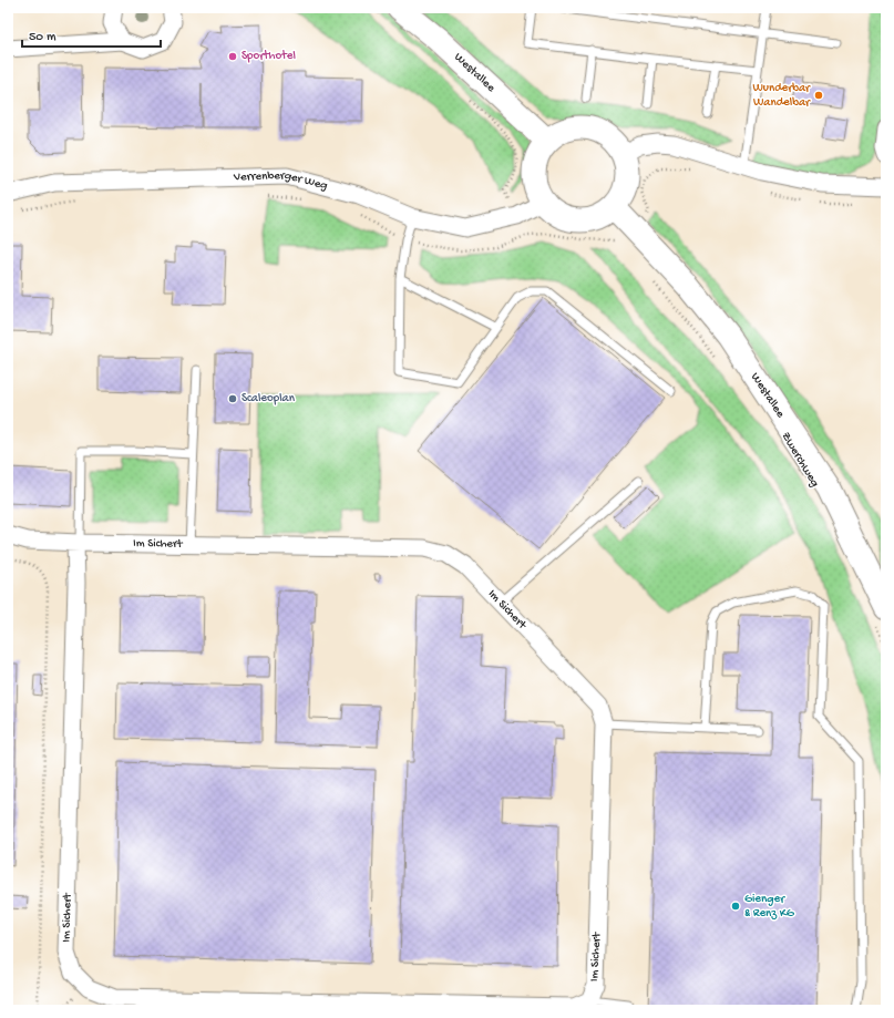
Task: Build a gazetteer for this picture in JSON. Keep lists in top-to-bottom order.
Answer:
{
  "streets": {
    "main road": ["Westallee"],
    "street": ["Verrenberger Weg", "Im Sichert"]
  },
  "crossings": [
    ["Westallee", "Verrenberger Weg"]
  ],
  "places": [
    "Sporthotel",
    "Wunderbar Wandelbar",
    "Scaleoplan",
    "Gienger & Renz KG"
  ],
  "scale_bar": "50 m"
}
